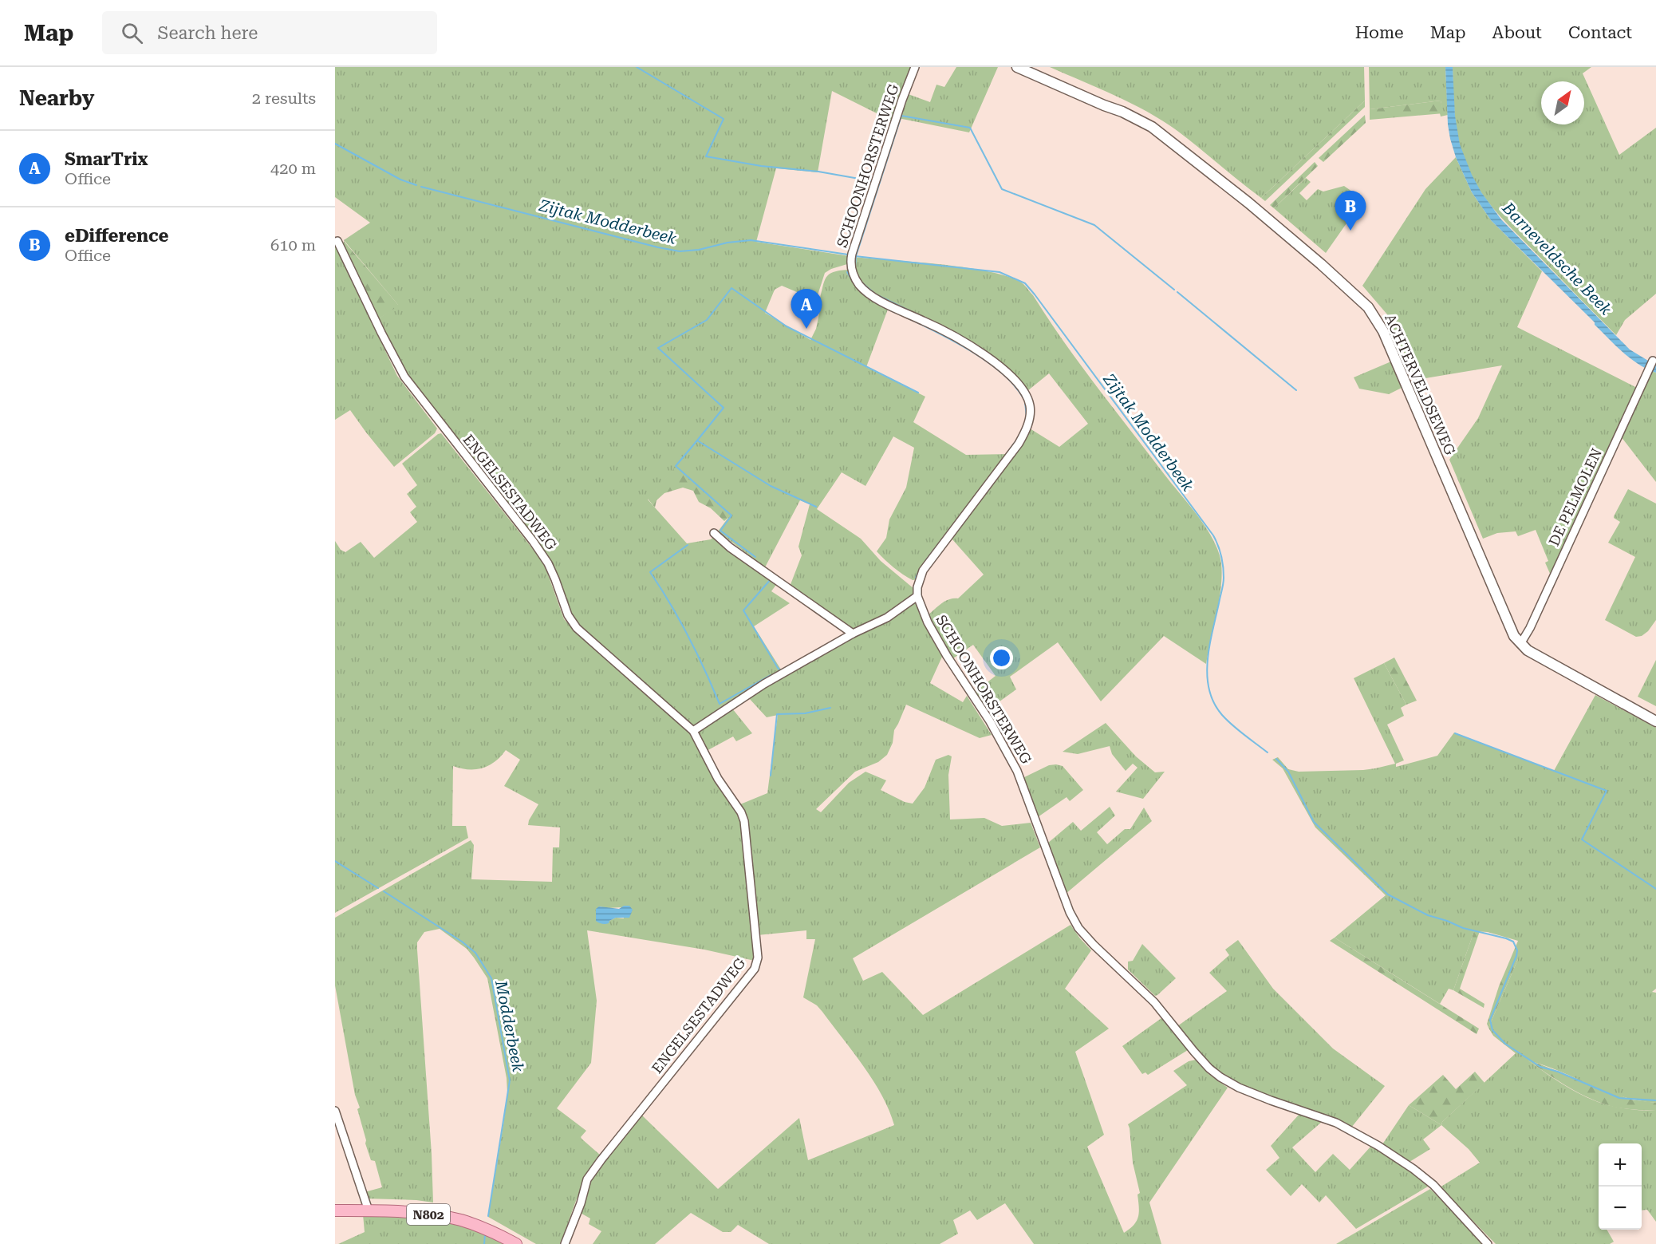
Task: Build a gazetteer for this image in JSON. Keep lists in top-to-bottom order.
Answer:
{
  "streets": {
    "main road": ["N802"],
    "street": [
      "SCHOONHORSTERWEG",
      "ACHTERVELDSEWEG",
      "ENGELSESTADWEG",
      "DE PELMOLEN"
    ]
  },
  "crossings": [
    ["ACHTERVELDSEWEG", "DE PELMOLEN"]
  ],
  "water": ["Zijtak Modderbeek", "Barneveldsche Beek", "Modderbeek"],
  "north": "top right",
  "page": {
    "header": "Map",
    "search": "Search here",
    "nav": [
      "Home",
      "Map",
      "About",
      "Contact"
    ],
    "heading": ["Nearby", "2 results"],
    "list": [
      {
        "mark": "A",
        "name": "SmarTrix",
        "note": "Office",
        "value": "420 m"
      },
      {
        "mark": "B",
        "name": "eDifference",
        "note": "Office",
        "value": "610 m"
      }
    ],
    "pins": ["B", "A"],
    "map_buttons": ["+", "−"]
  }
}
